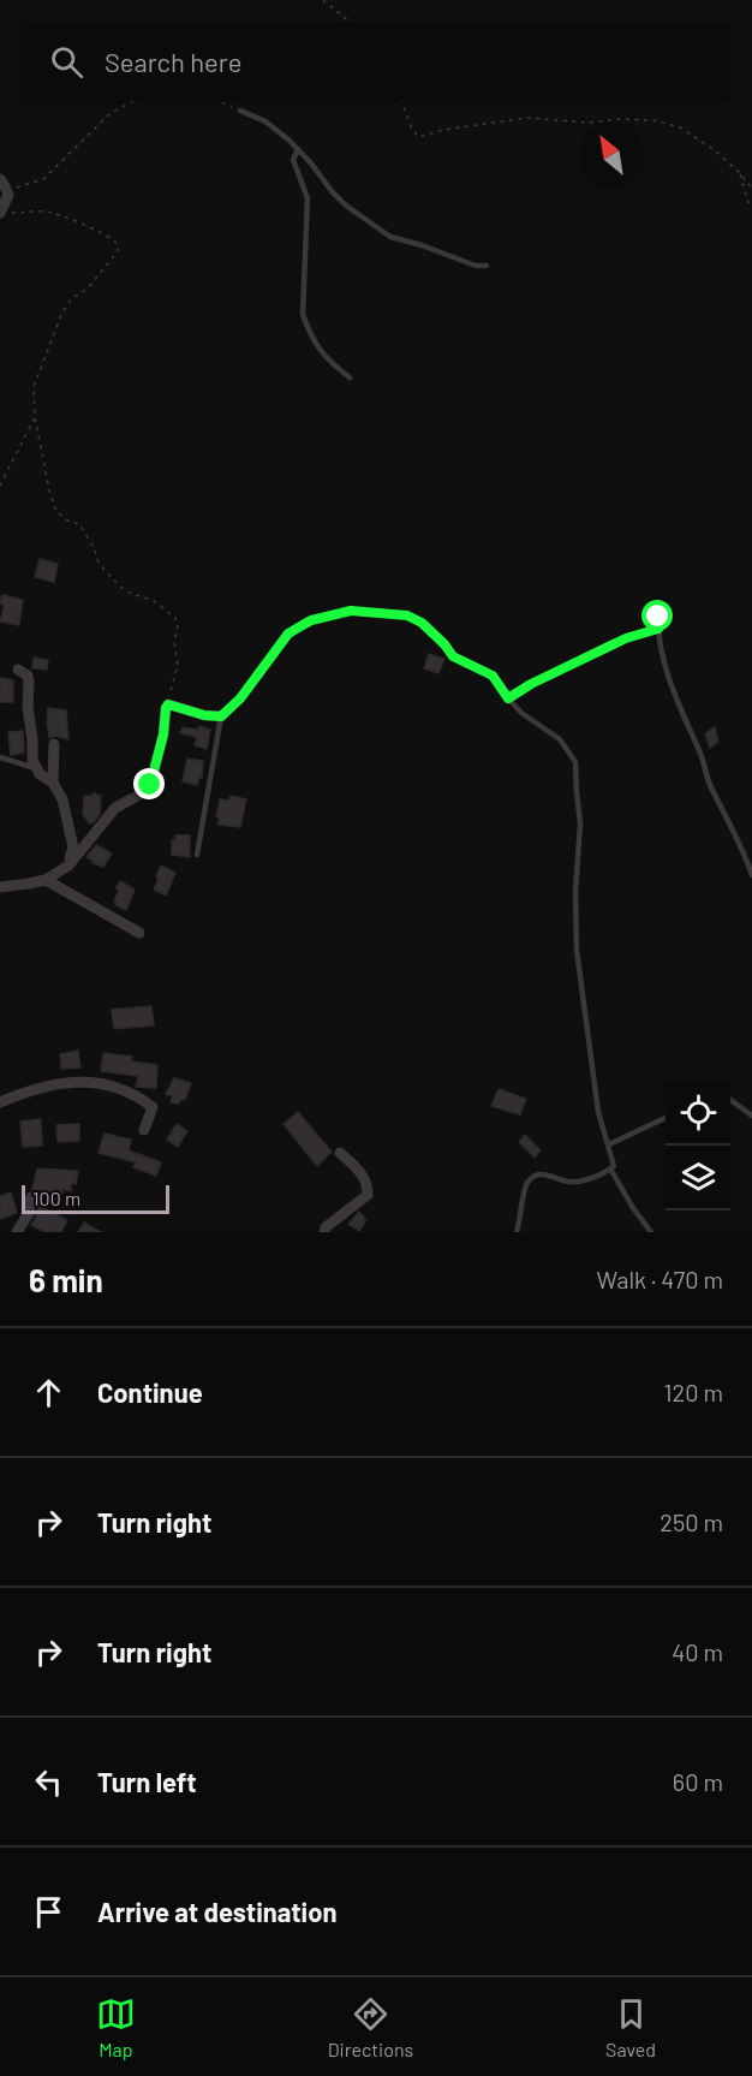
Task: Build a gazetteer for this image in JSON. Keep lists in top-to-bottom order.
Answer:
{
  "scale_bar": "100 m",
  "north": "top left",
  "page": {
    "search": "Search here",
    "scale": "100 m",
    "heading": ["6 min", "Walk · 470 m"],
    "list": [
      ["Continue", "120 m"],
      ["Turn right", "250 m"],
      ["Turn right", "40 m"],
      ["Turn left", "60 m"],
      "Arrive at destination"
    ],
    "nav": ["Map", "Directions", "Saved"]
  }
}
